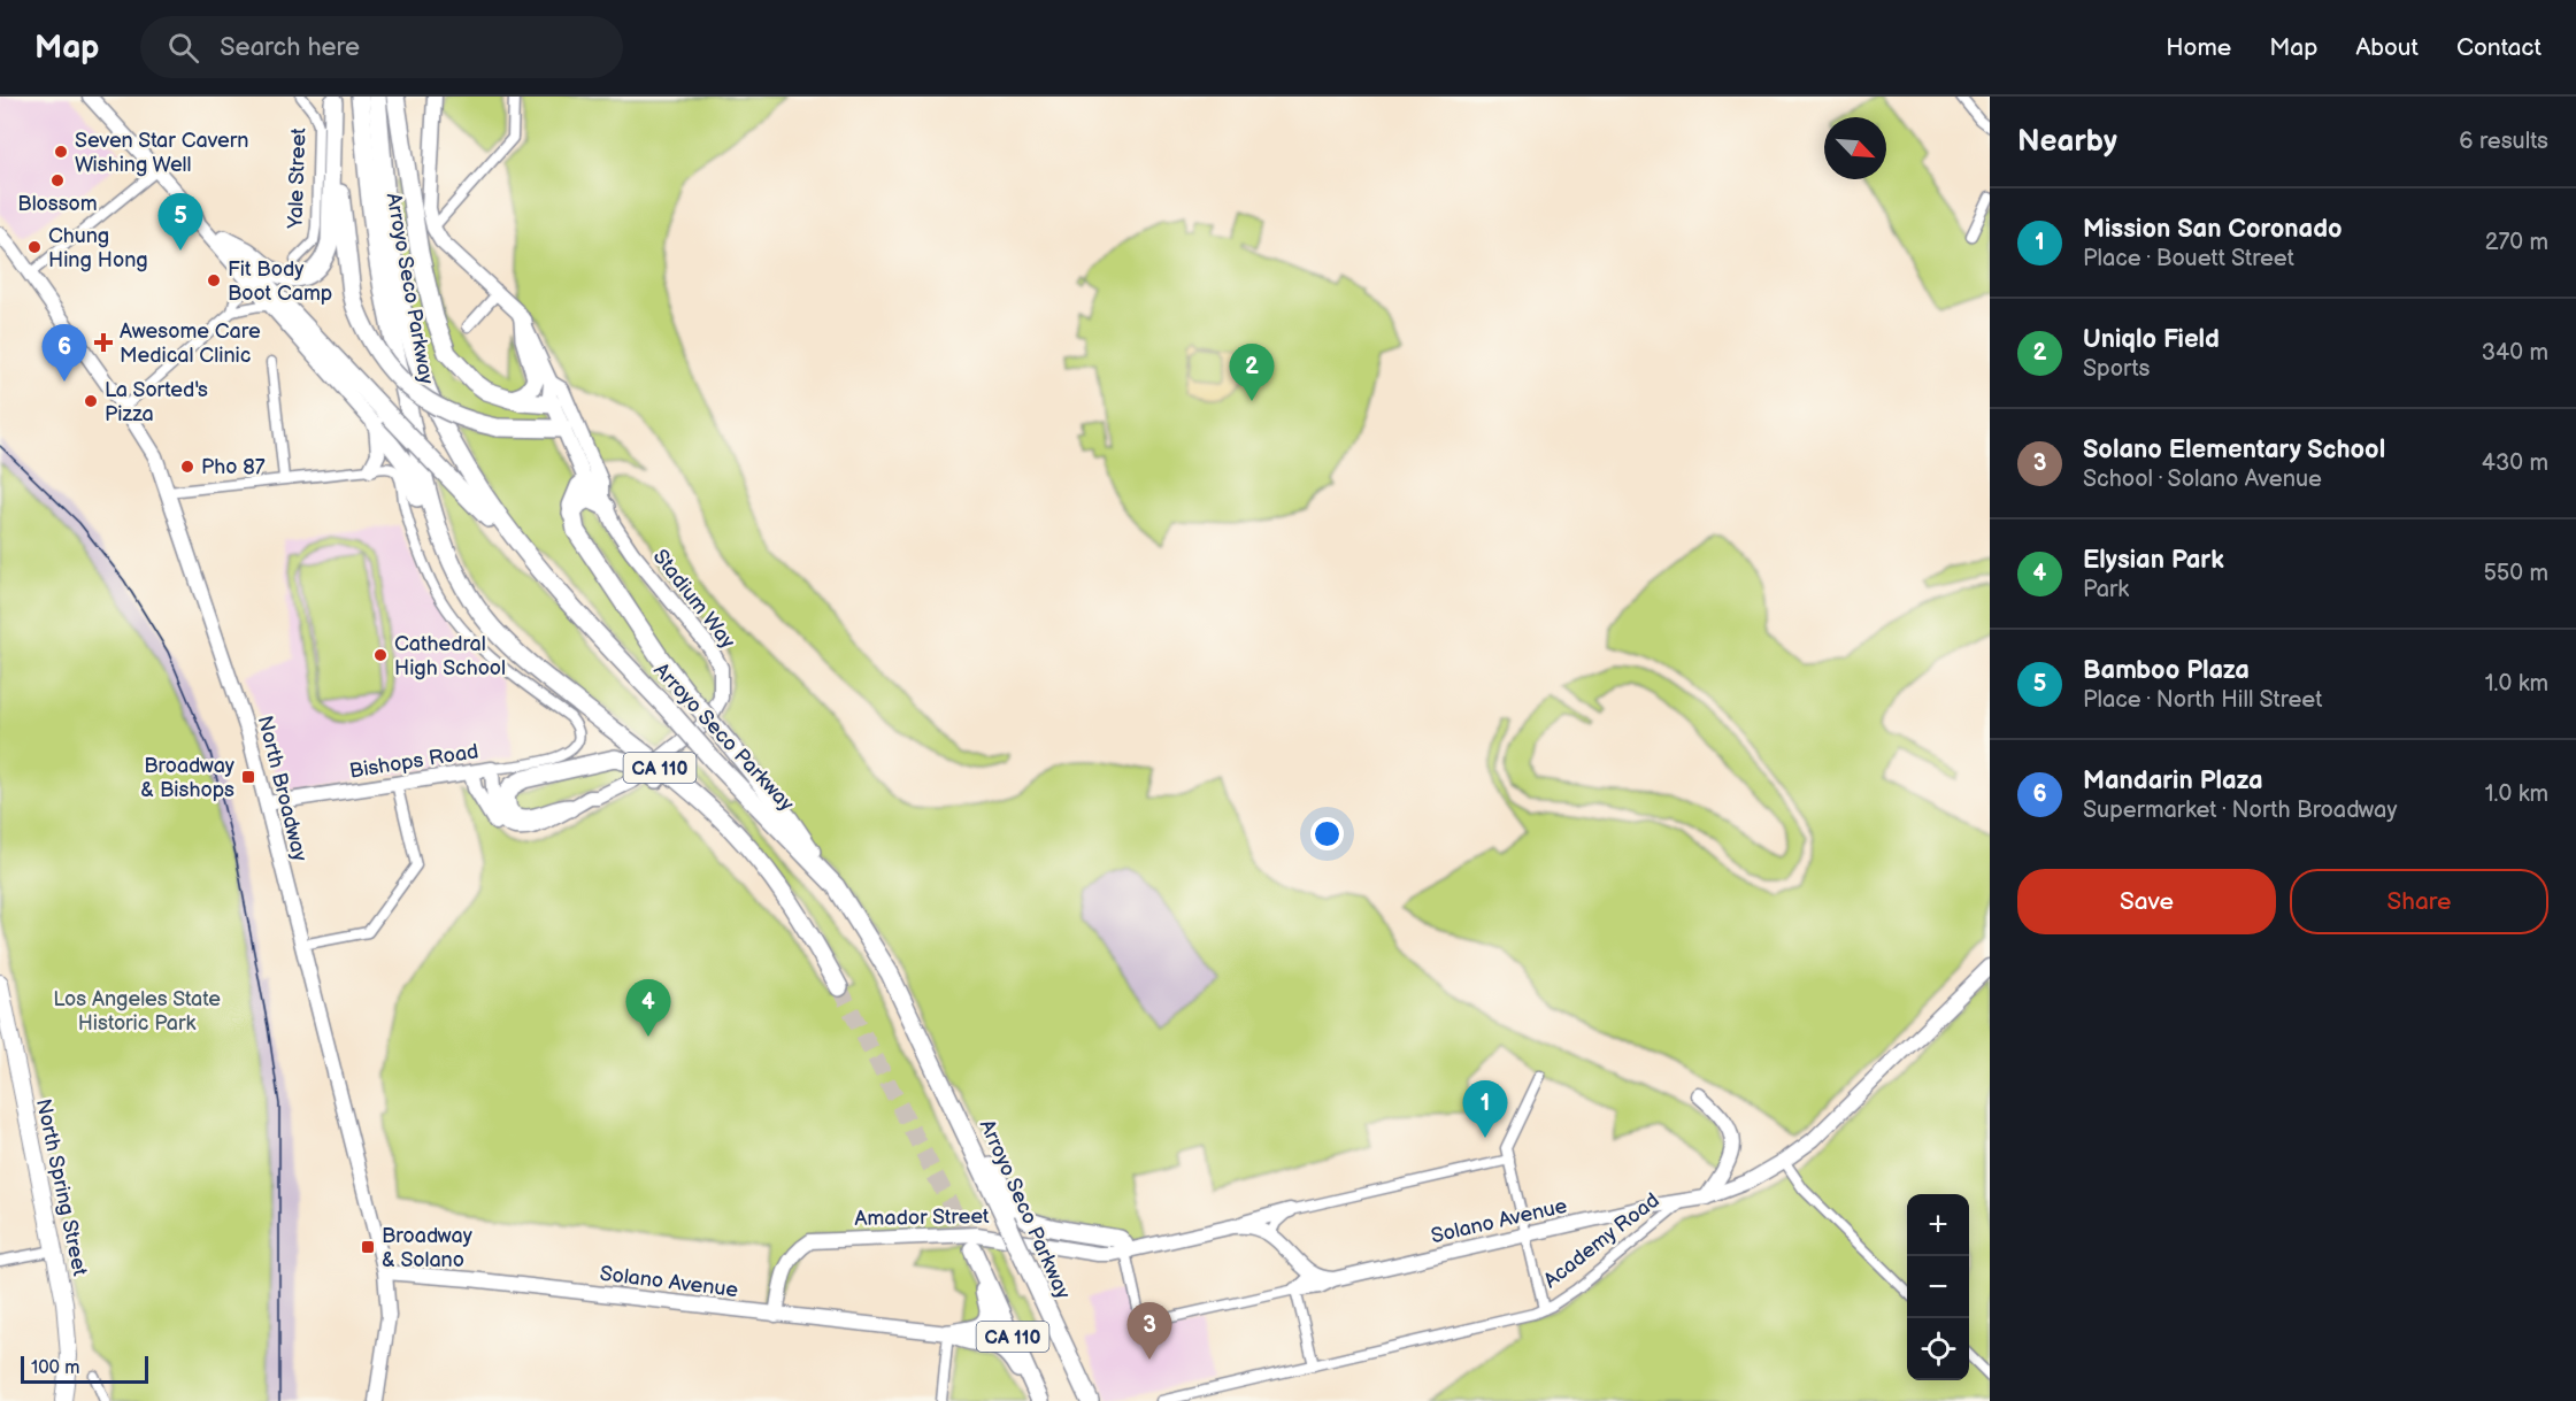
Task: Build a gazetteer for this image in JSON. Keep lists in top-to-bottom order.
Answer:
{
  "streets": {
    "highway": ["Arroyo Seco Parkway", "CA 110"],
    "main road": [
      "Stadium Way",
      "Bishops Road",
      "North Broadway",
      "North Spring Street",
      "Amador Street",
      "Solano Avenue",
      "Academy Road"
    ],
    "street": ["Yale Street"]
  },
  "crossings": [
    ["Stadium Way", "Bishops Road"],
    ["Bishops Road", "North Broadway"],
    ["North Broadway", "Solano Avenue"],
    ["Amador Street", "Solano Avenue"],
    ["Solano Avenue", "Academy Road"]
  ],
  "parks": ["Los Angeles State Historic Park"],
  "places": {
    "other": [
      "Seven Star Cavern Wishing Well",
      "Blossom",
      "Chung Hing Hong",
      "Fit Body Boot Camp",
      "La Sorted's Pizza",
      "Pho 87",
      "Cathedral High School"
    ],
    "health": ["Awesome Care Medical Clinic"],
    "transit": ["Broadway & Bishops", "Broadway & Solano"]
  },
  "scale_bar": "100 m",
  "north": "bottom right",
  "page": {
    "header": "Map",
    "search": "Search here",
    "nav": [
      "Home",
      "Map",
      "About",
      "Contact"
    ],
    "heading": ["Nearby", "6 results"],
    "list": [
      {
        "mark": "1",
        "name": "Mission San Coronado",
        "note": "Place · Bouett Street",
        "value": "270 m"
      },
      {
        "mark": "2",
        "name": "Uniqlo Field",
        "note": "Sports",
        "value": "340 m"
      },
      {
        "mark": "3",
        "name": "Solano Elementary School",
        "note": "School · Solano Avenue",
        "value": "430 m"
      },
      {
        "mark": "4",
        "name": "Elysian Park",
        "note": "Park",
        "value": "550 m"
      },
      {
        "mark": "5",
        "name": "Bamboo Plaza",
        "note": "Place · North Hill Street",
        "value": "1.0 km"
      },
      {
        "mark": "6",
        "name": "Mandarin Plaza",
        "note": "Supermarket · North Broadway",
        "value": "1.0 km"
      }
    ],
    "pins": [
      "5",
      "6",
      "2",
      "4",
      "1",
      "3"
    ],
    "buttons": ["Save", "Share"],
    "map_buttons": ["+", "−"],
    "scale": "100 m"
  }
}
